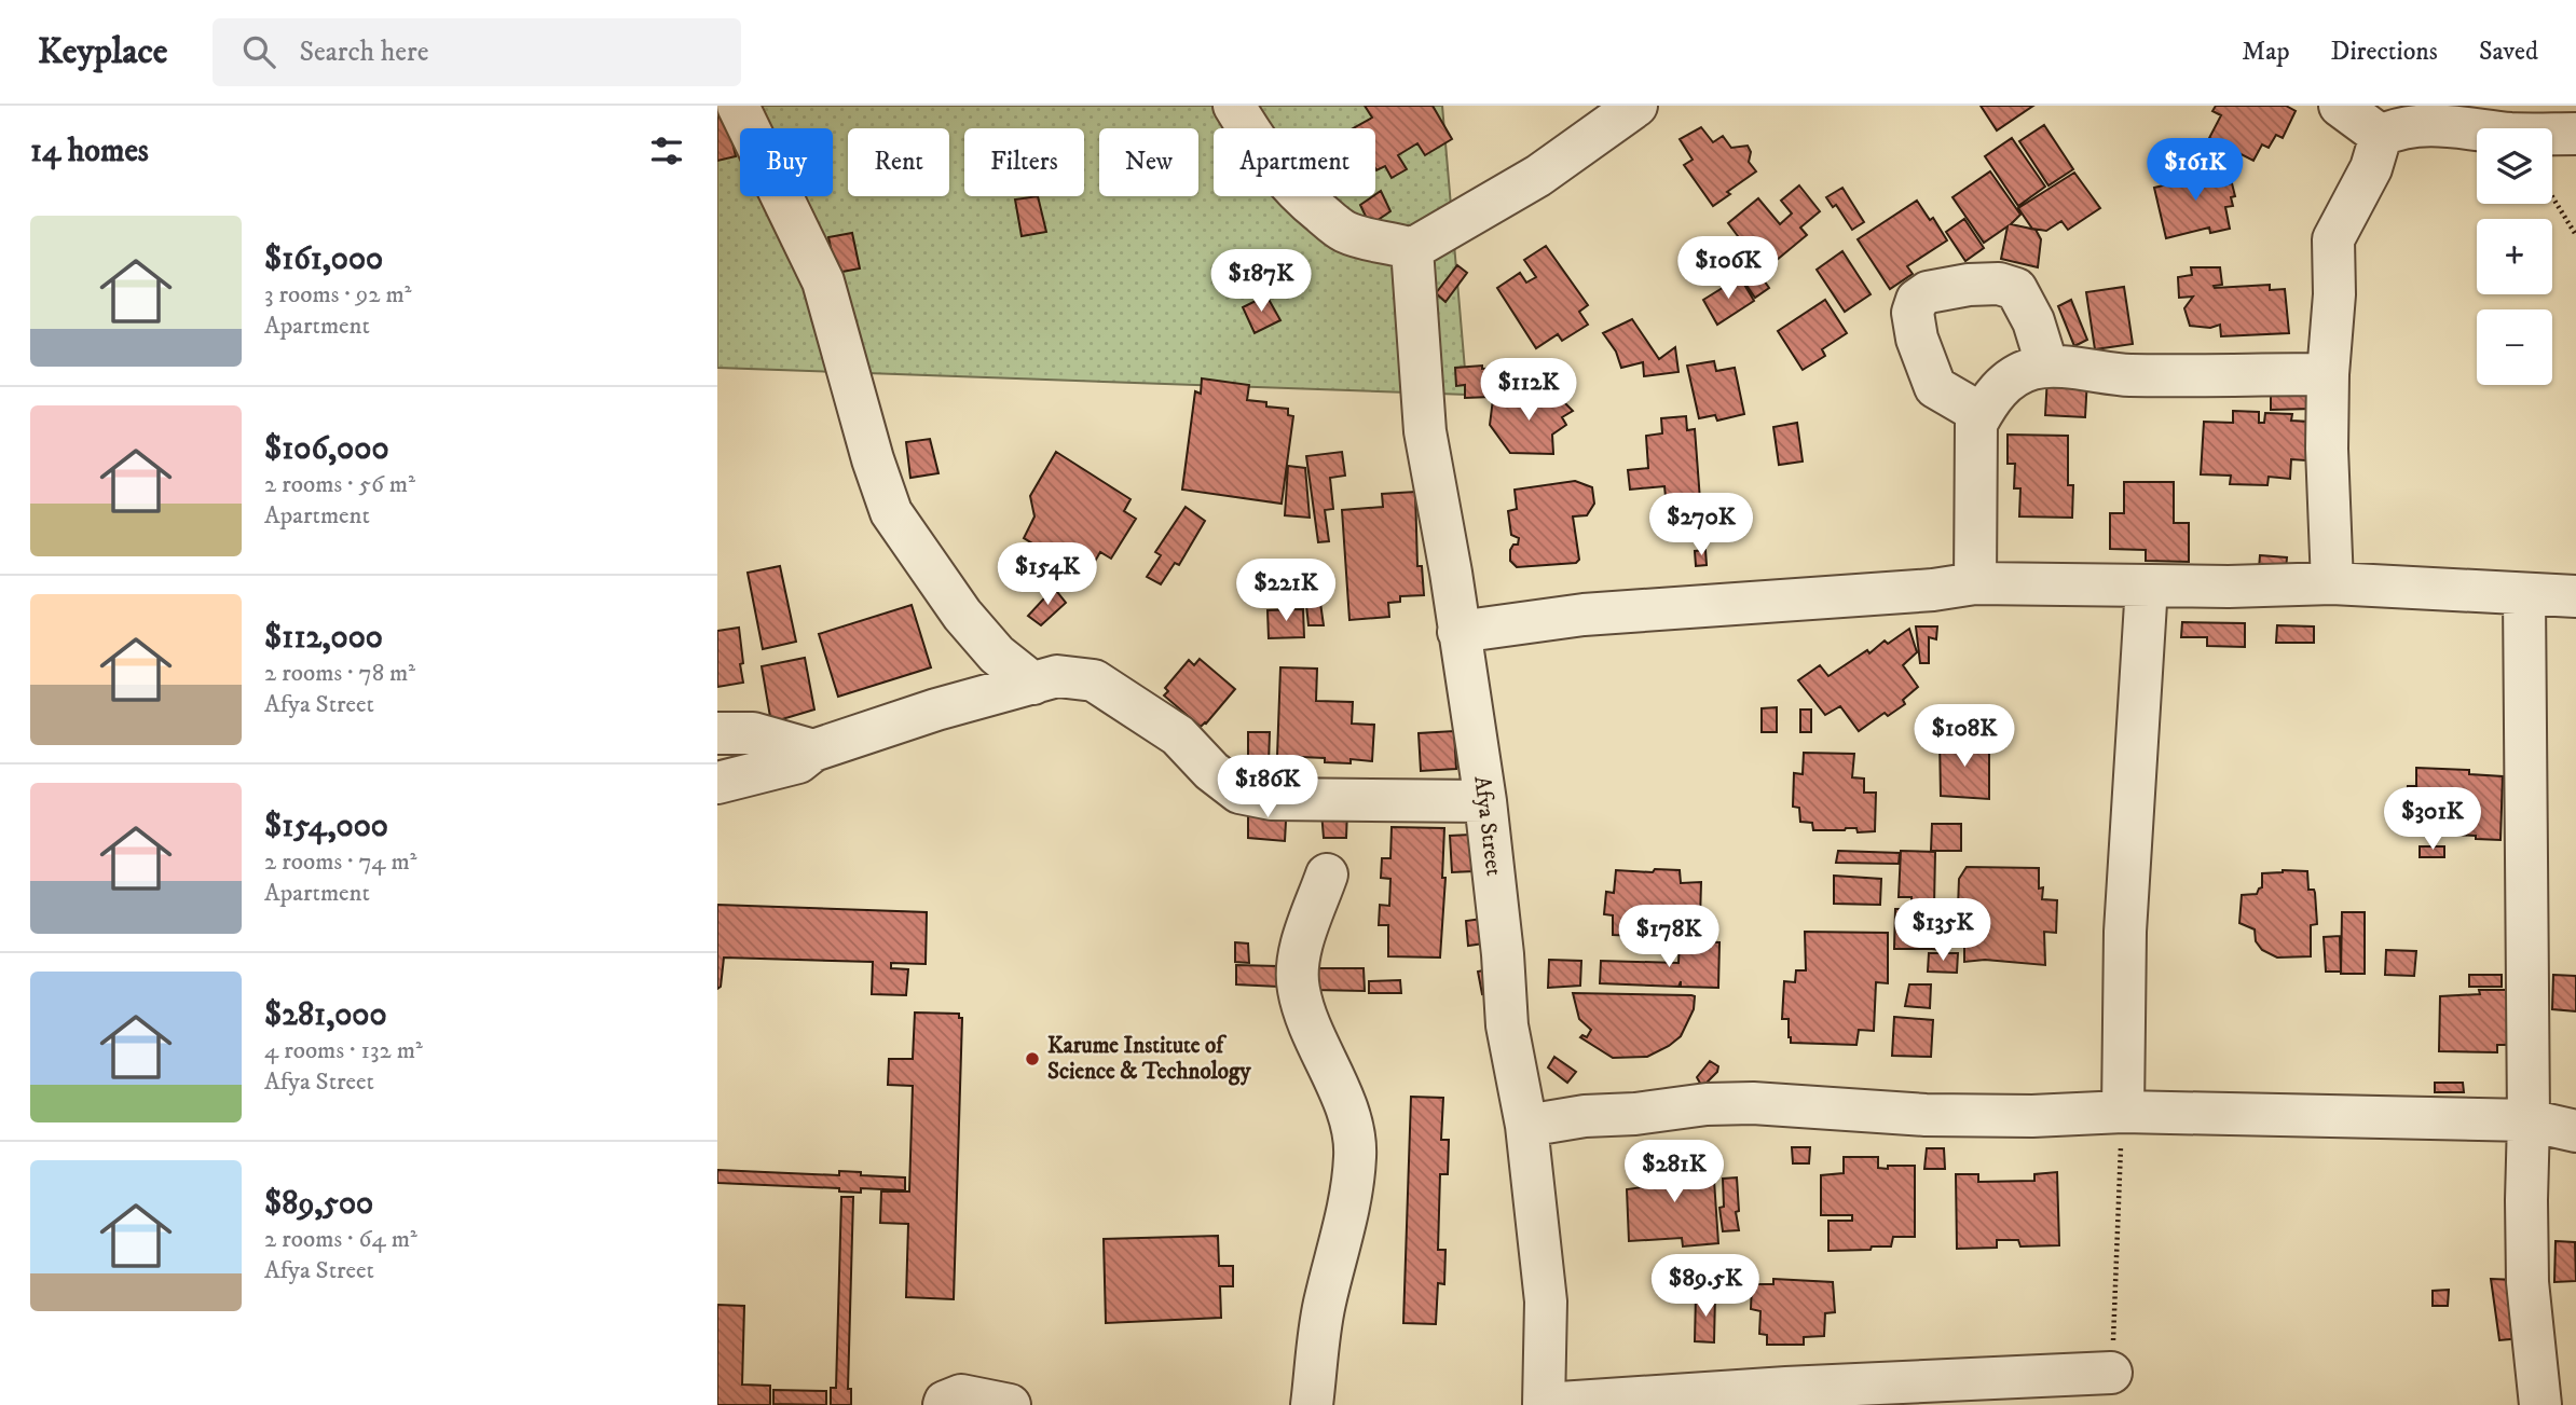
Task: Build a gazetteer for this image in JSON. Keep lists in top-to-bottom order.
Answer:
{
  "streets": {
    "street": ["Afya Street"]
  },
  "places": ["Karume Institute of Science & Technology"],
  "page": {
    "header": "Keyplace",
    "search": "Search here",
    "nav": ["Map", "Directions", "Saved"],
    "heading": "14 homes",
    "map_buttons": ["+", "−"],
    "chip": [
      "Buy",
      "Rent",
      "Filters",
      "New",
      "Apartment"
    ],
    "price": [
      "$161K",
      "$106K",
      "$187K",
      "$112K",
      "$270K",
      "$154K",
      "$221K",
      "$108K",
      "$186K",
      "$301K",
      "$135K",
      "$178K",
      "$281K",
      "$89.5K"
    ],
    "list": [
      {
        "name": "$161,000",
        "note": "3 rooms · 92 m² · Apartment"
      },
      {
        "name": "$106,000",
        "note": "2 rooms · 56 m² · Apartment"
      },
      {
        "name": "$112,000",
        "note": "2 rooms · 78 m² · Afya Street"
      },
      {
        "name": "$154,000",
        "note": "2 rooms · 74 m² · Apartment"
      },
      {
        "name": "$281,000",
        "note": "4 rooms · 132 m² · Afya Street"
      },
      {
        "name": "$89,500",
        "note": "2 rooms · 64 m² · Afya Street"
      }
    ]
  }
}
